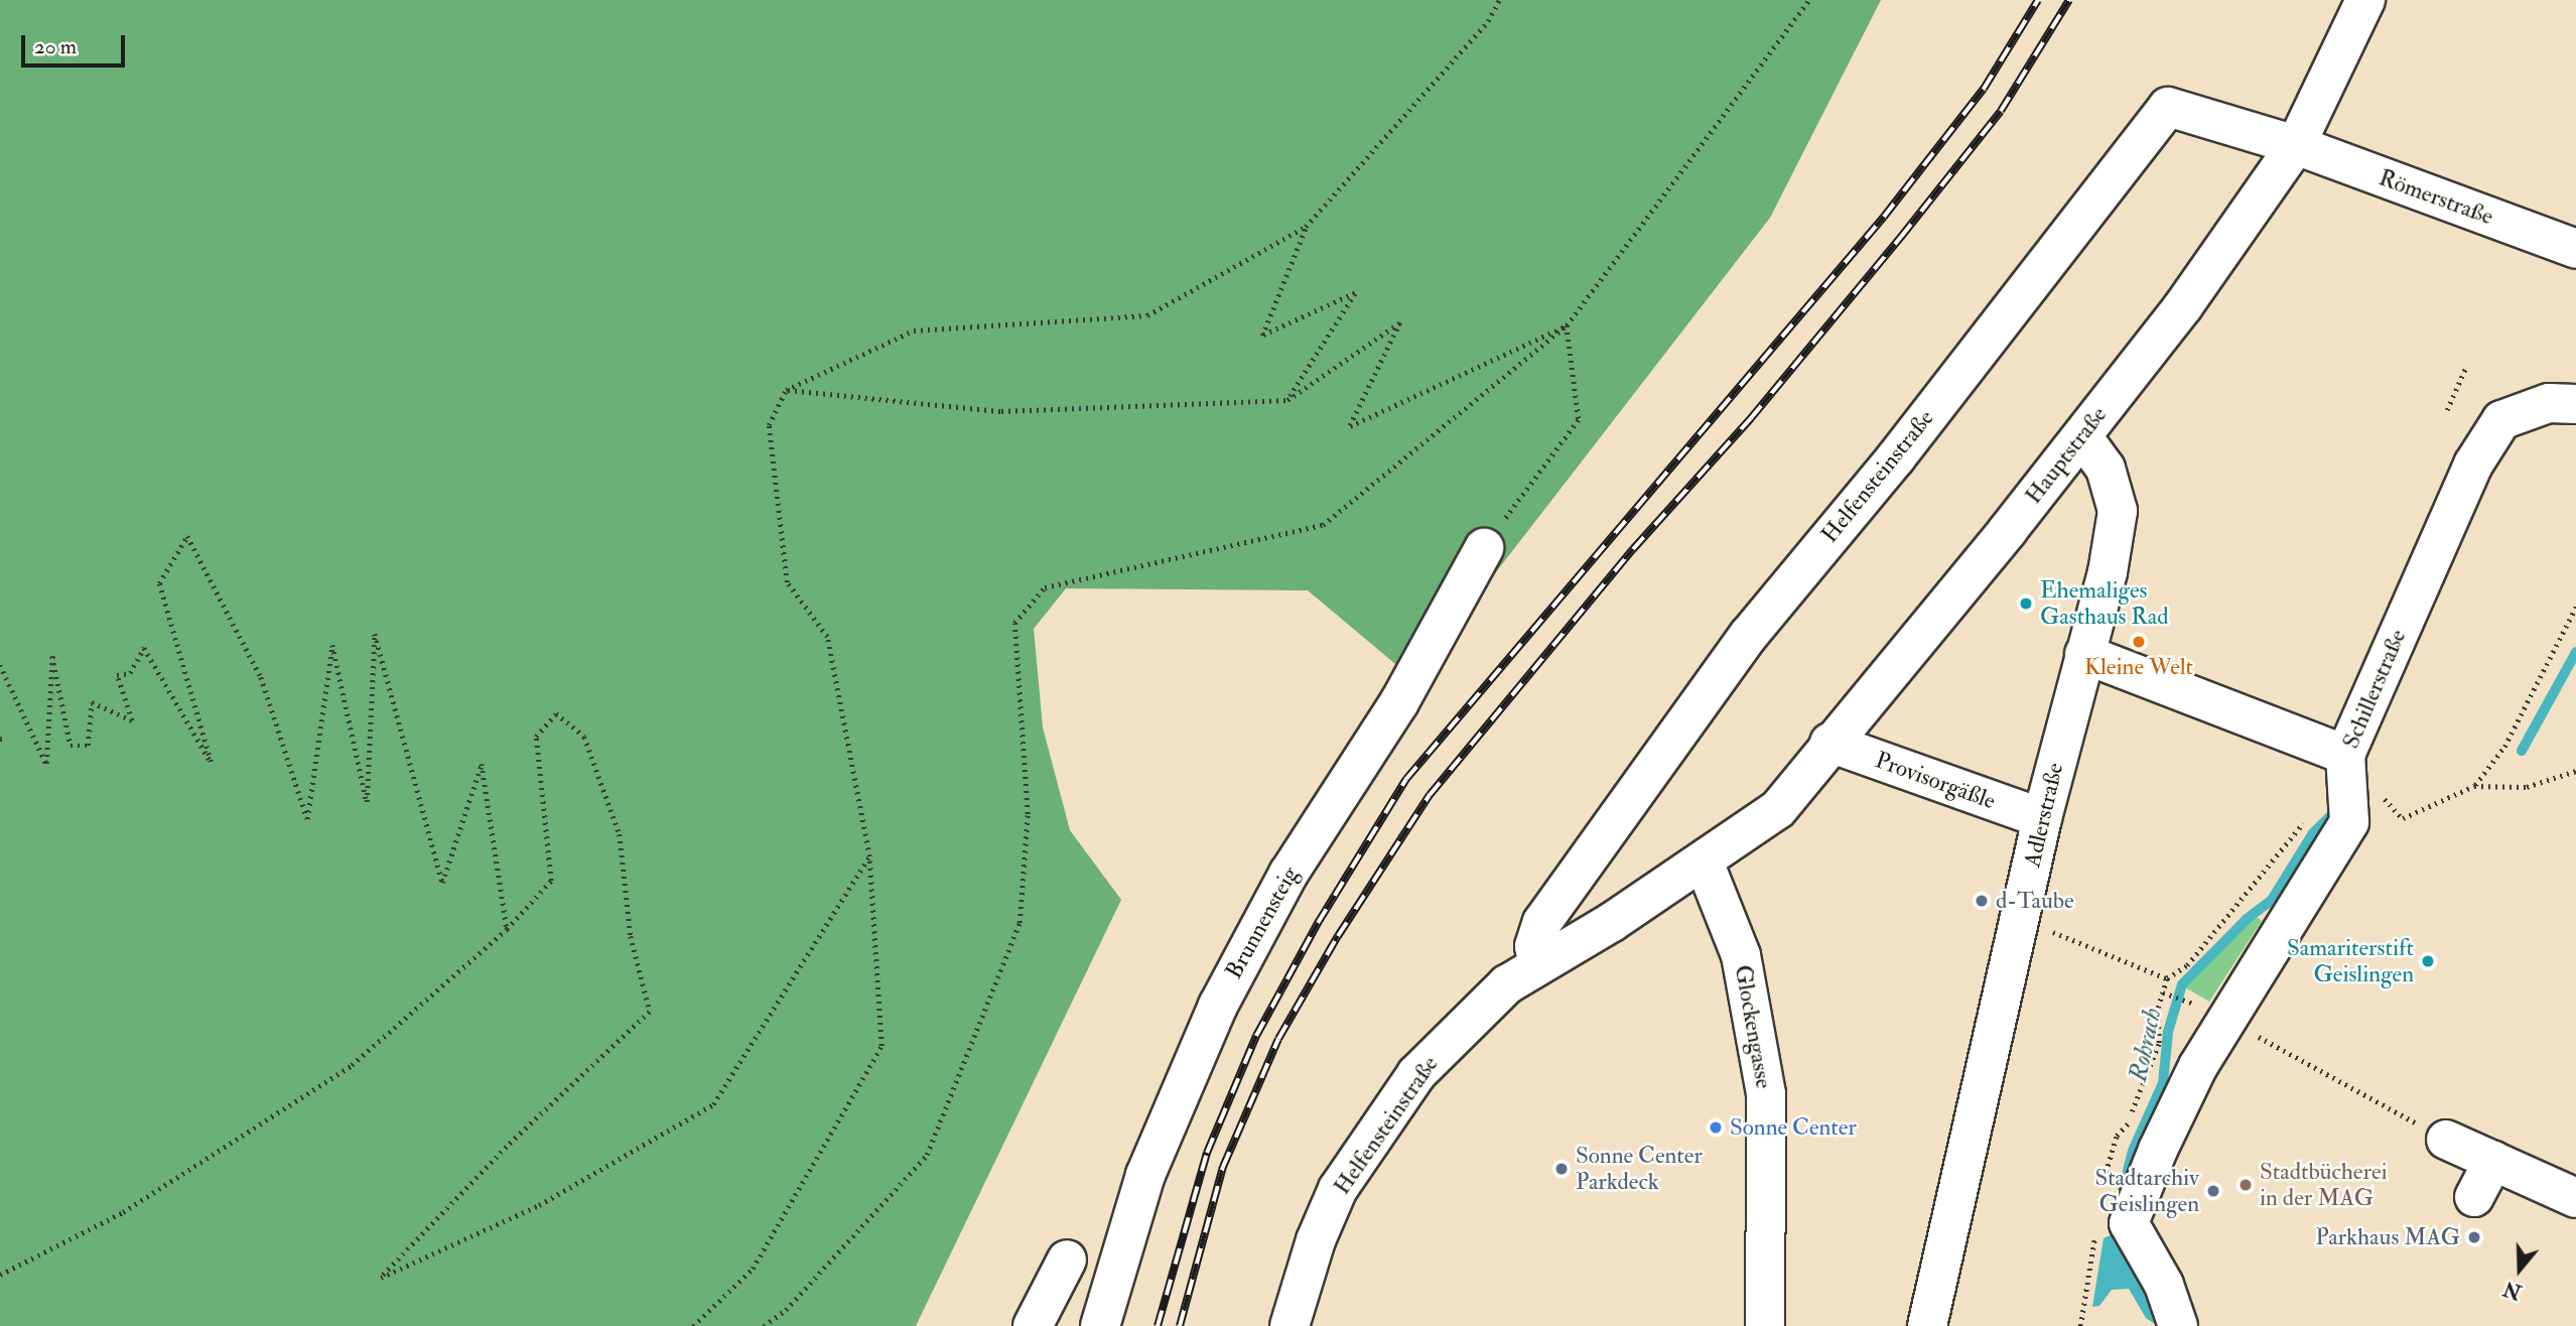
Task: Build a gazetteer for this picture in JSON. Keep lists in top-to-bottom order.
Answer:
{
  "streets": {
    "street": [
      "Römerstraße",
      "Hauptstraße",
      "Helfensteinstraße",
      "Schillerstraße",
      "Provisorgäßle",
      "Adlerstraße",
      "Brunnensteig",
      "Glockengasse"
    ]
  },
  "crossings": [
    ["Römerstraße", "Hauptstraße"],
    ["Römerstraße", "Helfensteinstraße"],
    ["Hauptstraße", "Helfensteinstraße"],
    ["Hauptstraße", "Provisorgäßle"],
    ["Hauptstraße", "Adlerstraße"],
    ["Hauptstraße", "Glockengasse"],
    ["Helfensteinstraße", "Glockengasse"],
    ["Provisorgäßle", "Adlerstraße"]
  ],
  "water": ["Rohrach"],
  "places": [
    "Ehemaliges Gasthaus Rad",
    "Kleine Welt",
    "d-Taube",
    "Samariterstift Geislingen",
    "Sonne Center",
    "Sonne Center Parkdeck",
    "Stadtbücherei in der MAG",
    "Stadtarchiv Geislingen",
    "Parkhaus MAG"
  ],
  "scale_bar": "20 m",
  "north": "bottom"
}
